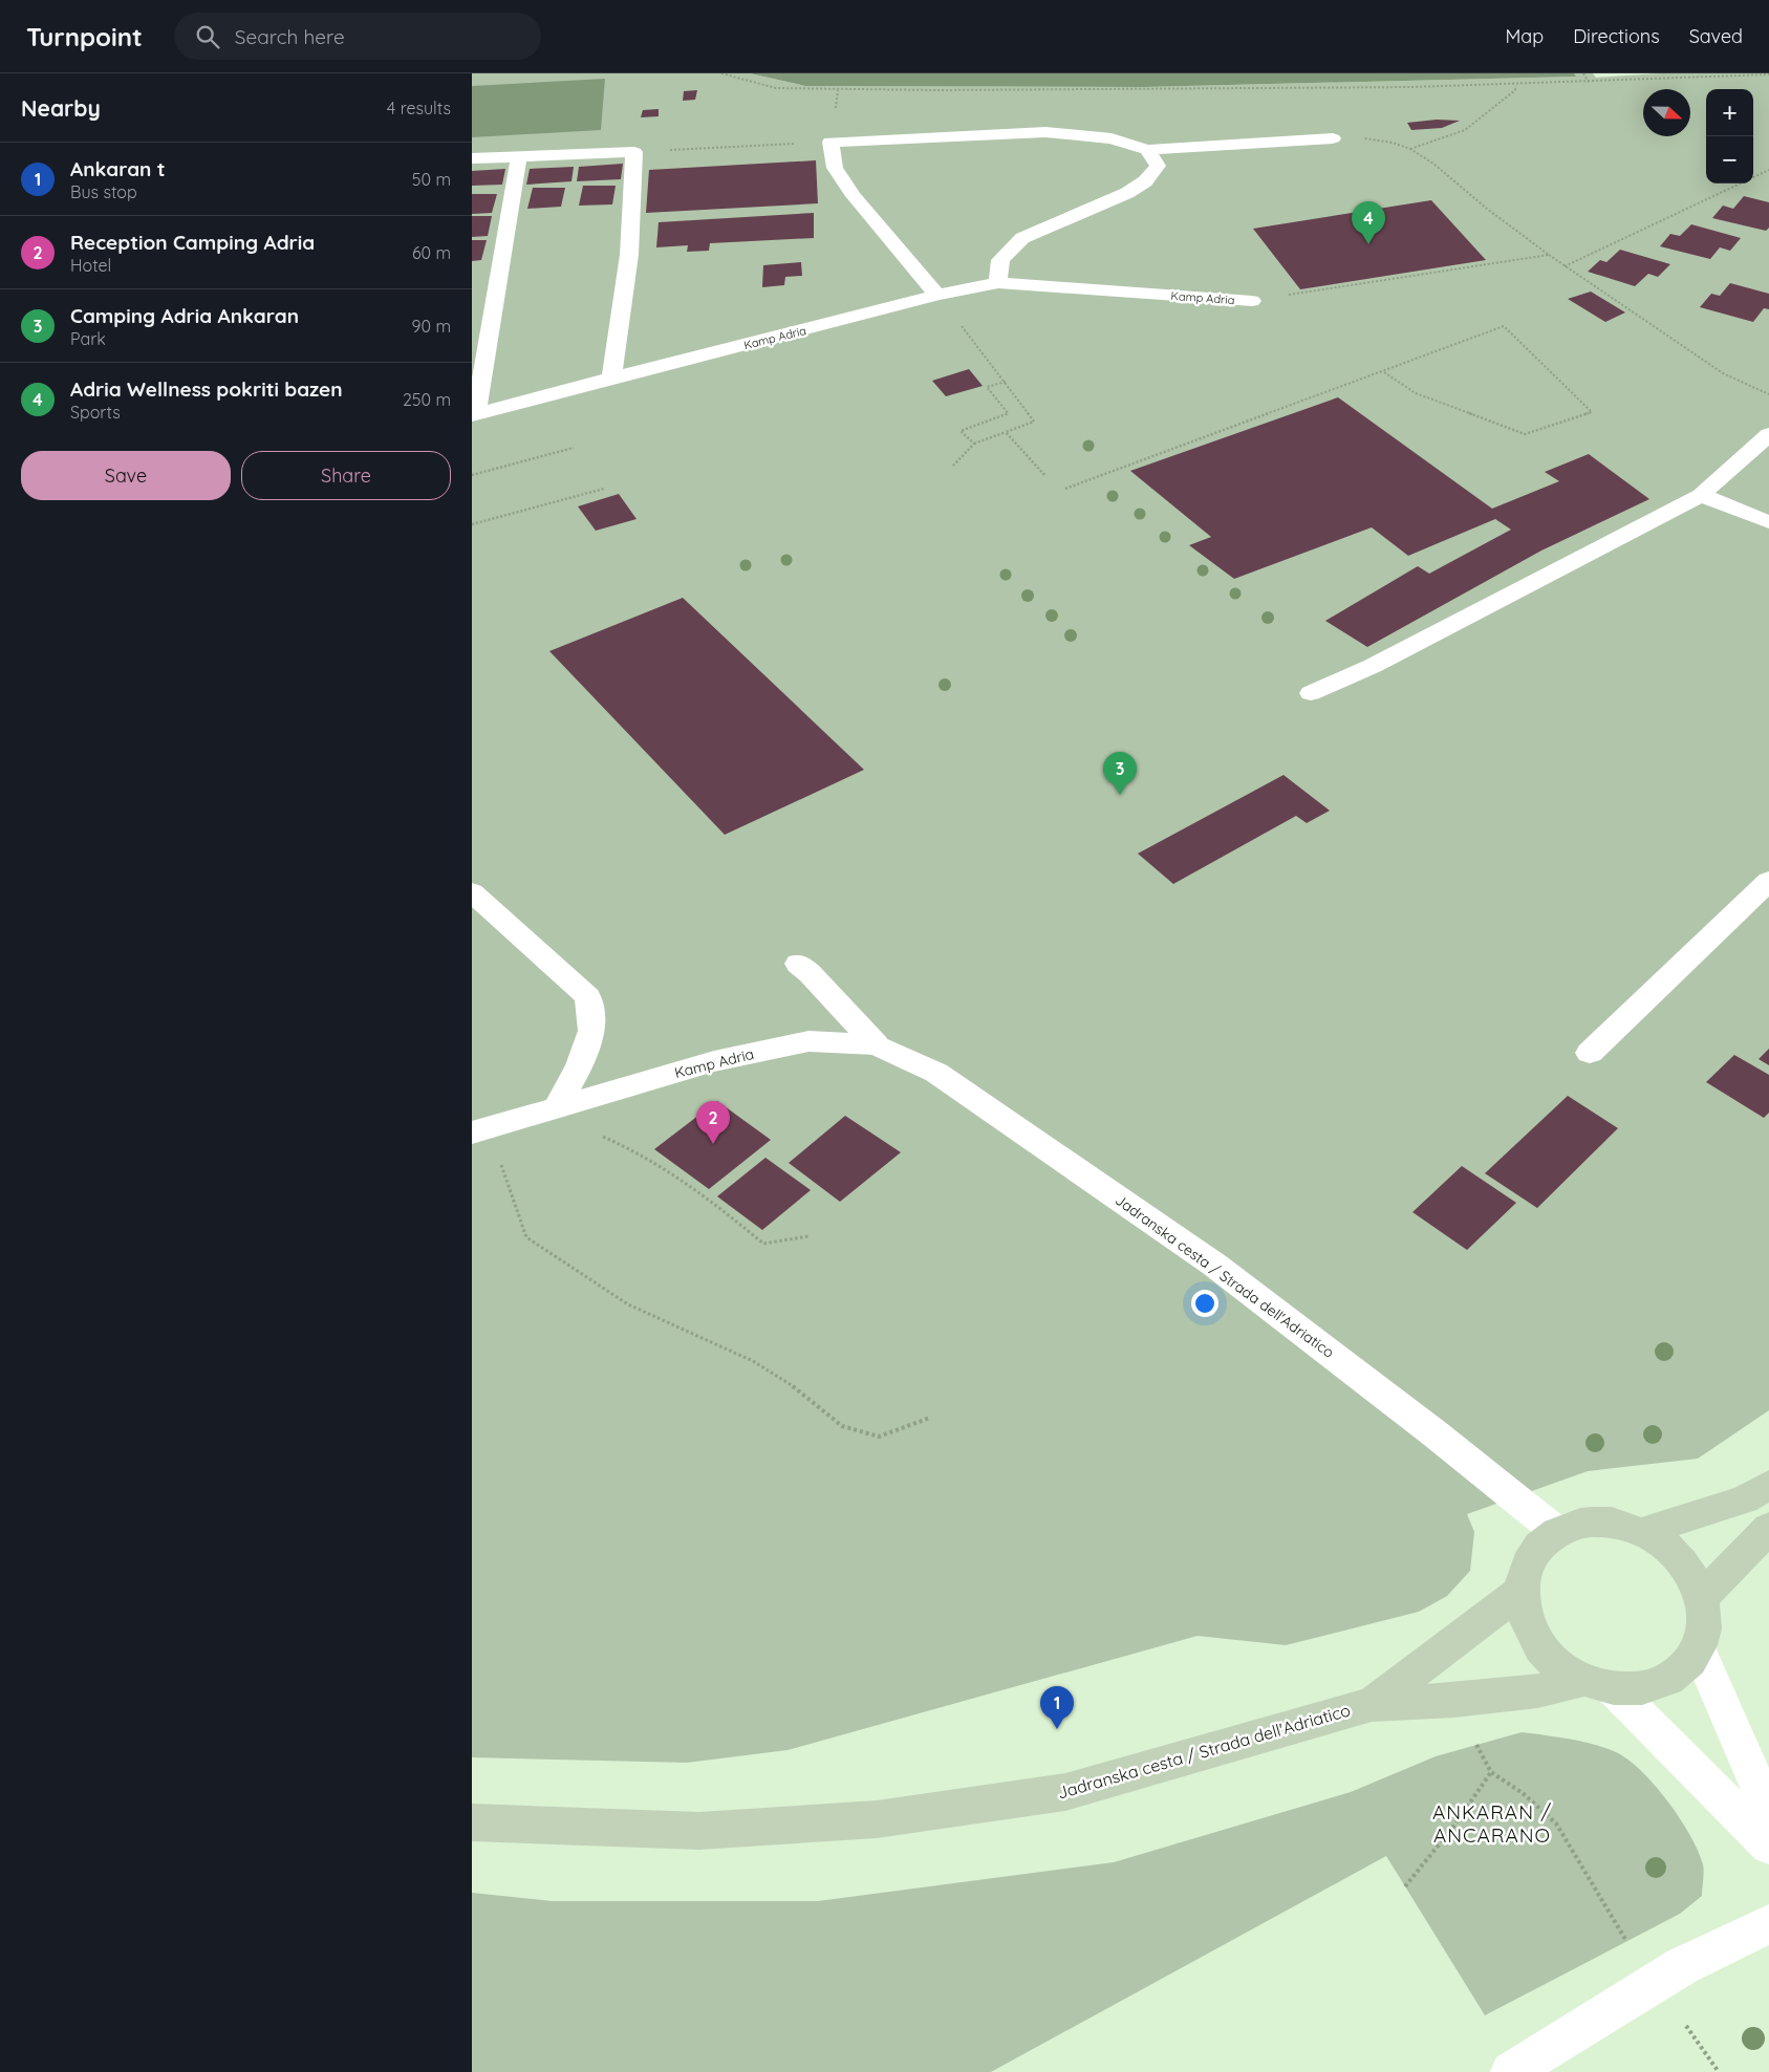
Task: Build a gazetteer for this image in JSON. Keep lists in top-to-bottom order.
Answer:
{
  "streets": {
    "main road": ["Jadranska cesta / Strada dell'Adriatico"],
    "street": ["Kamp Adria"]
  },
  "crossings": [
    ["Kamp Adria", "Jadranska cesta / Strada dell'Adriatico"]
  ],
  "districts": ["ANKARAN / ANCARANO"],
  "north": "right",
  "page": {
    "header": "Turnpoint",
    "search": "Search here",
    "nav": ["Map", "Directions", "Saved"],
    "heading": ["Nearby", "4 results"],
    "map_buttons": ["+", "−"],
    "list": [
      {
        "mark": "1",
        "name": "Ankaran t",
        "note": "Bus stop",
        "value": "50 m"
      },
      {
        "mark": "2",
        "name": "Reception Camping Adria",
        "note": "Hotel",
        "value": "60 m"
      },
      {
        "mark": "3",
        "name": "Camping Adria Ankaran",
        "note": "Park",
        "value": "90 m"
      },
      {
        "mark": "4",
        "name": "Adria Wellness pokriti bazen",
        "note": "Sports",
        "value": "250 m"
      }
    ],
    "pins": [
      "4",
      "3",
      "2",
      "1"
    ],
    "buttons": ["Save", "Share"]
  }
}
